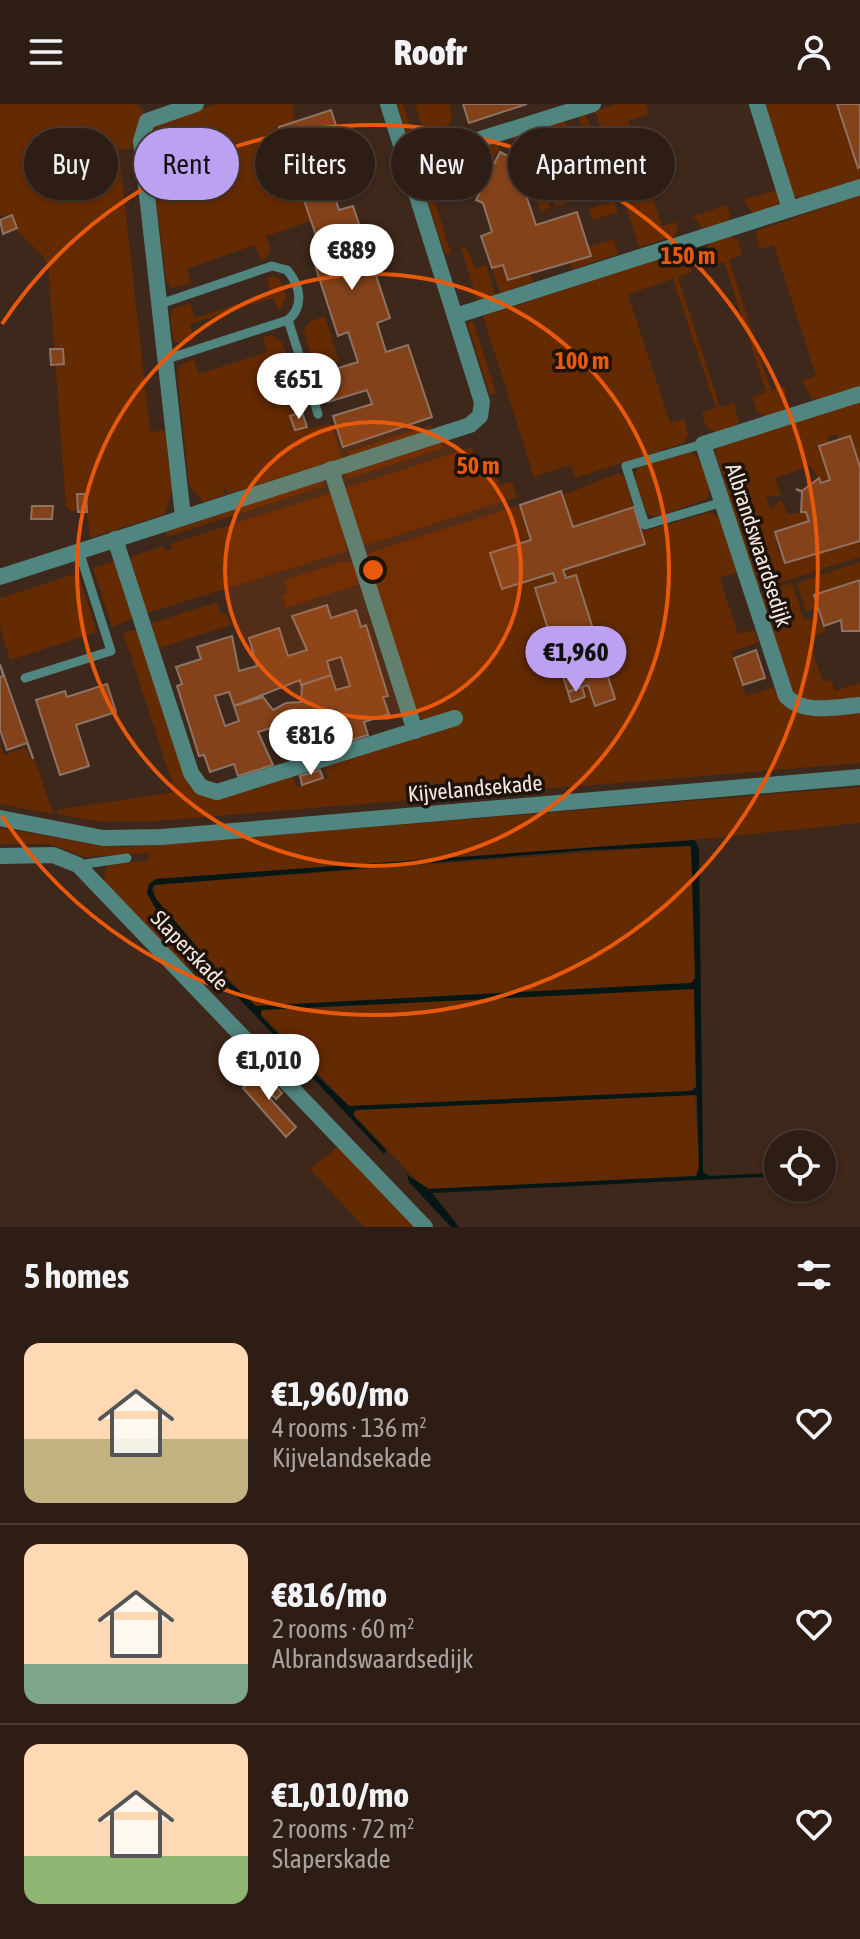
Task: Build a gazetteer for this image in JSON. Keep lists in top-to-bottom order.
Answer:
{
  "streets": {
    "street": ["Albrandswaardsedijk", "Kijvelandsekade", "Slaperskade"]
  },
  "page": {
    "header": "Roofr",
    "chip": [
      "Buy",
      "Rent",
      "Filters",
      "New",
      "Apartment"
    ],
    "price": [
      "€889",
      "€651",
      "€1,960",
      "€816",
      "€1,010"
    ],
    "heading": "5 homes",
    "list": [
      {
        "name": "€1,960/mo",
        "note": "4 rooms · 136 m² · Kijvelandsekade"
      },
      {
        "name": "€816/mo",
        "note": "2 rooms · 60 m² · Albrandswaardsedijk"
      },
      {
        "name": "€1,010/mo",
        "note": "2 rooms · 72 m² · Slaperskade"
      }
    ]
  },
  "rings": ["150 m", "100 m", "50 m"]
}
